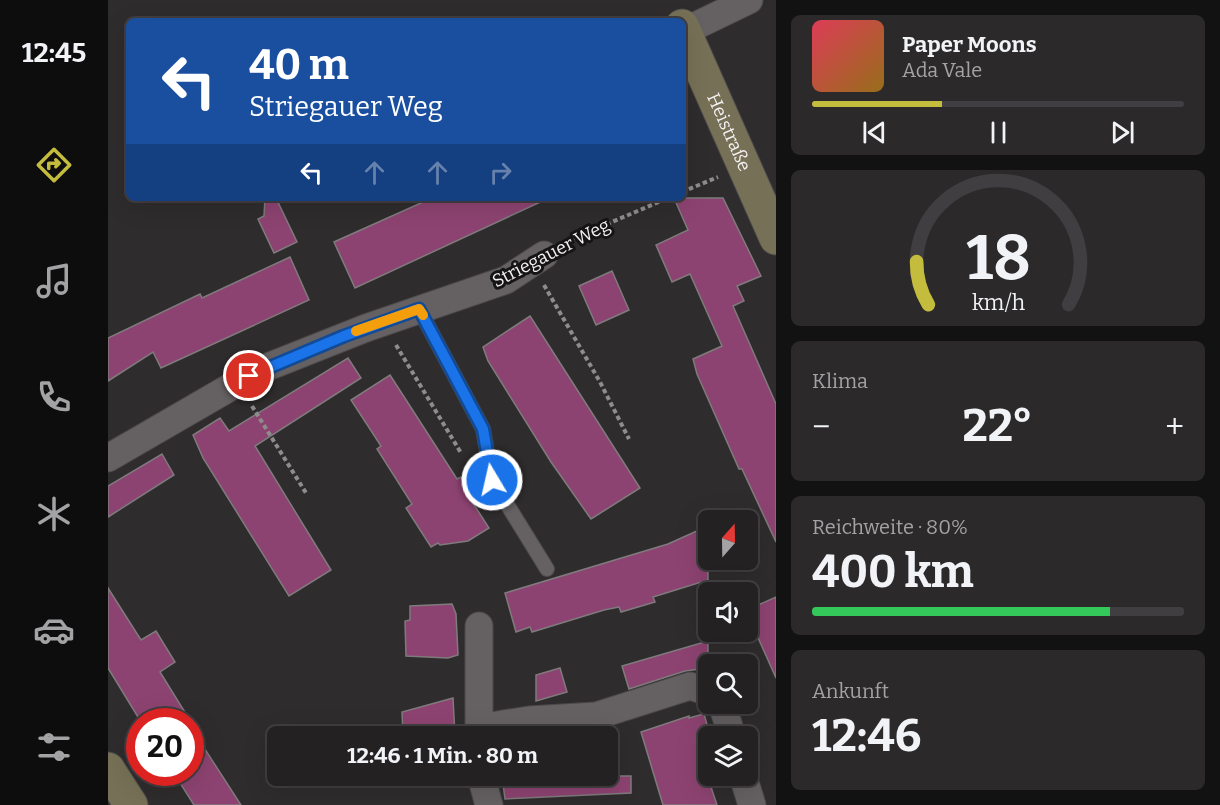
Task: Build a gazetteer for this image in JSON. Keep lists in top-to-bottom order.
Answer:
{
  "streets": {
    "street": ["Heistraße", "Striegauer Weg"]
  },
  "north": "top",
  "page": {
    "tabs": "12:45",
    "turn": ["40 m", "Striegauer Weg"],
    "song": ["Paper Moons", "Ada Vale"],
    "tile": [
      "Klima",
      ["Reichweite · 80%", "400 km"],
      ["Ankunft", "12:46"]
    ],
    "heat": ["−", "22°", "+"],
    "limit": "20",
    "trip": "12:46 · 1 Min. · 80 m",
    "gauge": ["18", "km/h"]
  }
}
